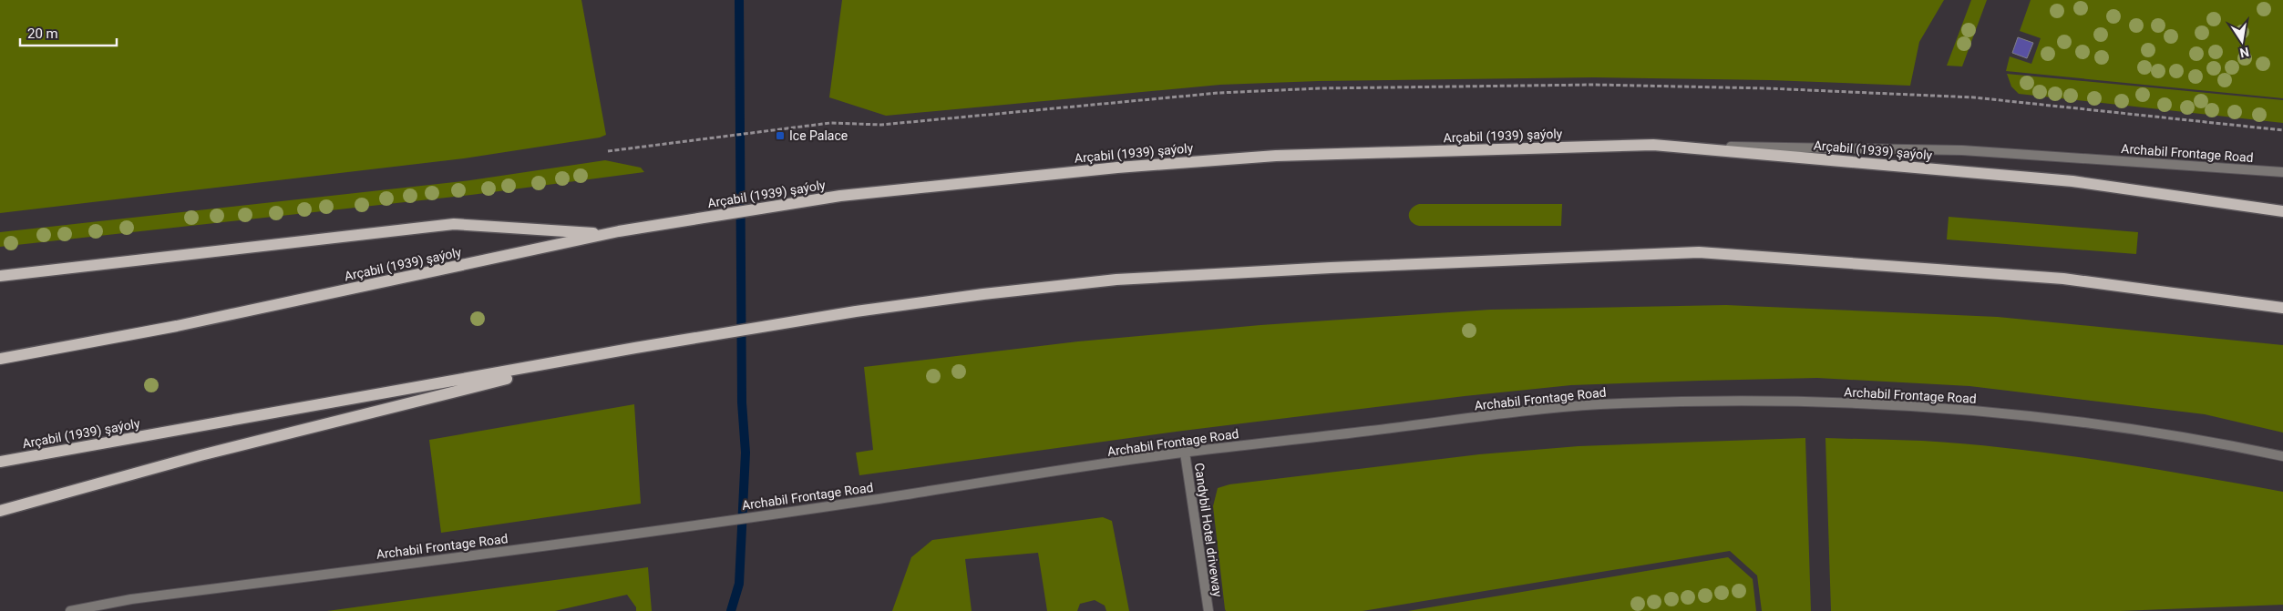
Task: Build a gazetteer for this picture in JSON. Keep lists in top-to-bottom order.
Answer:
{
  "streets": {
    "main road": ["Arçabil (1939) şaýoly"],
    "street": ["Archabil Frontage Road", "Candybil Hotel driveway"]
  },
  "crossings": [
    ["Arçabil (1939) şaýoly", "Archabil Frontage Road"],
    ["Archabil Frontage Road", "Candybil Hotel driveway"]
  ],
  "places": {
    "transit": ["Ice Palace"]
  },
  "scale_bar": "20 m",
  "north": "bottom"
}
